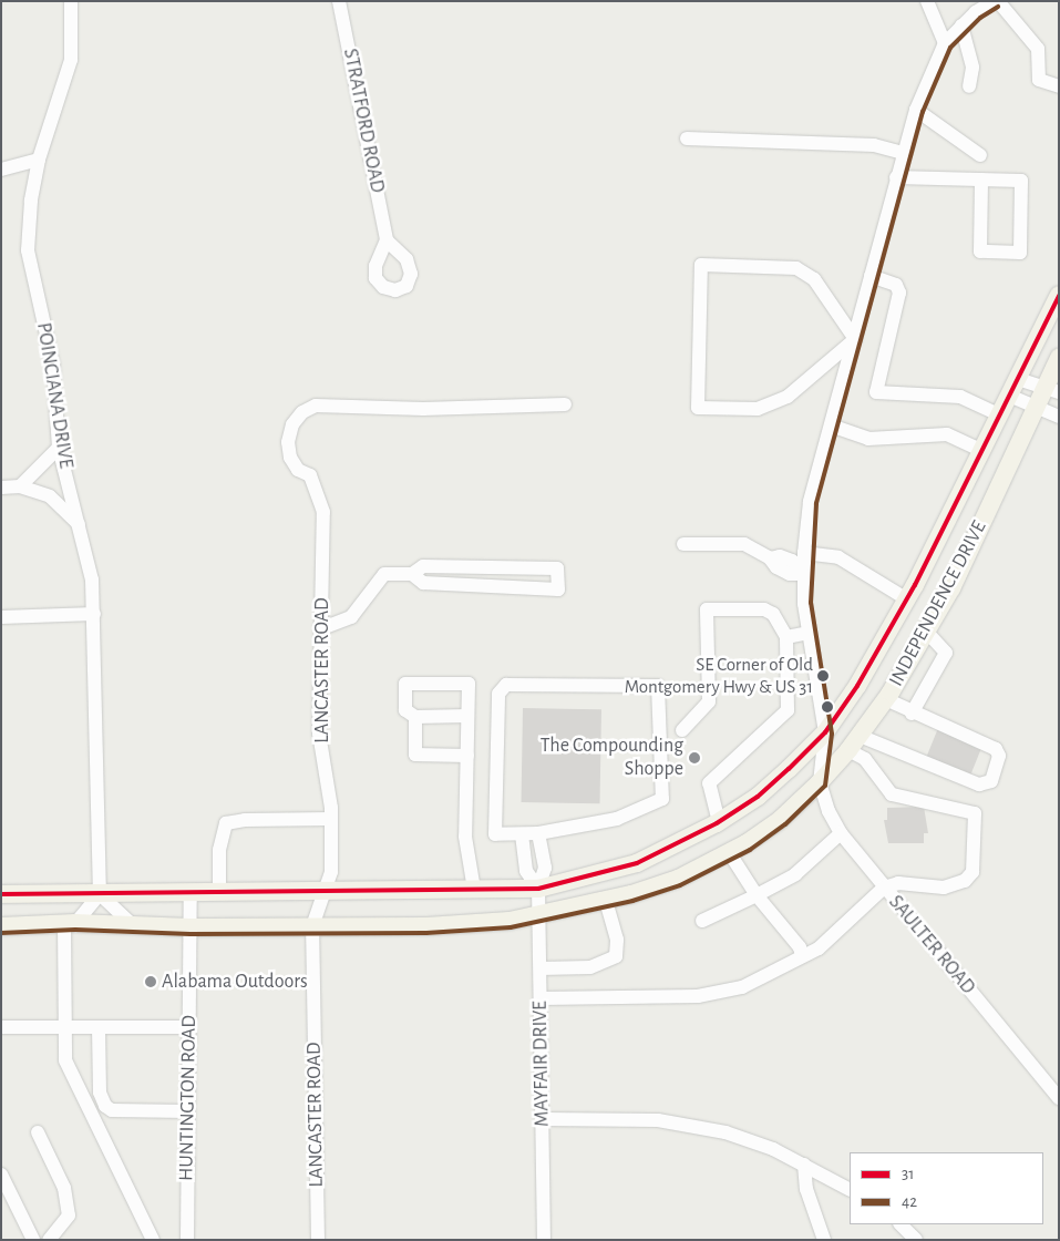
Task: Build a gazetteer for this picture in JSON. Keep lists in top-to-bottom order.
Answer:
{
  "streets": {
    "main road": ["INDEPENDENCE DRIVE"],
    "street": [
      "STRATFORD ROAD",
      "POINCIANA DRIVE",
      "LANCASTER ROAD",
      "SAULTER ROAD",
      "MAYFAIR DRIVE",
      "HUNTINGTON ROAD"
    ]
  },
  "crossings": [
    ["POINCIANA DRIVE", "INDEPENDENCE DRIVE"],
    ["INDEPENDENCE DRIVE", "LANCASTER ROAD"],
    ["INDEPENDENCE DRIVE", "SAULTER ROAD"],
    ["INDEPENDENCE DRIVE", "MAYFAIR DRIVE"],
    ["INDEPENDENCE DRIVE", "HUNTINGTON ROAD"]
  ],
  "places": ["SE Corner of Old Montgomery Hwy & US 31", "The Compounding Shoppe", "Alabama Outdoors"],
  "lines": ["transit line 42", "transit line 31"],
  "legend": ["31", "42"]
}
